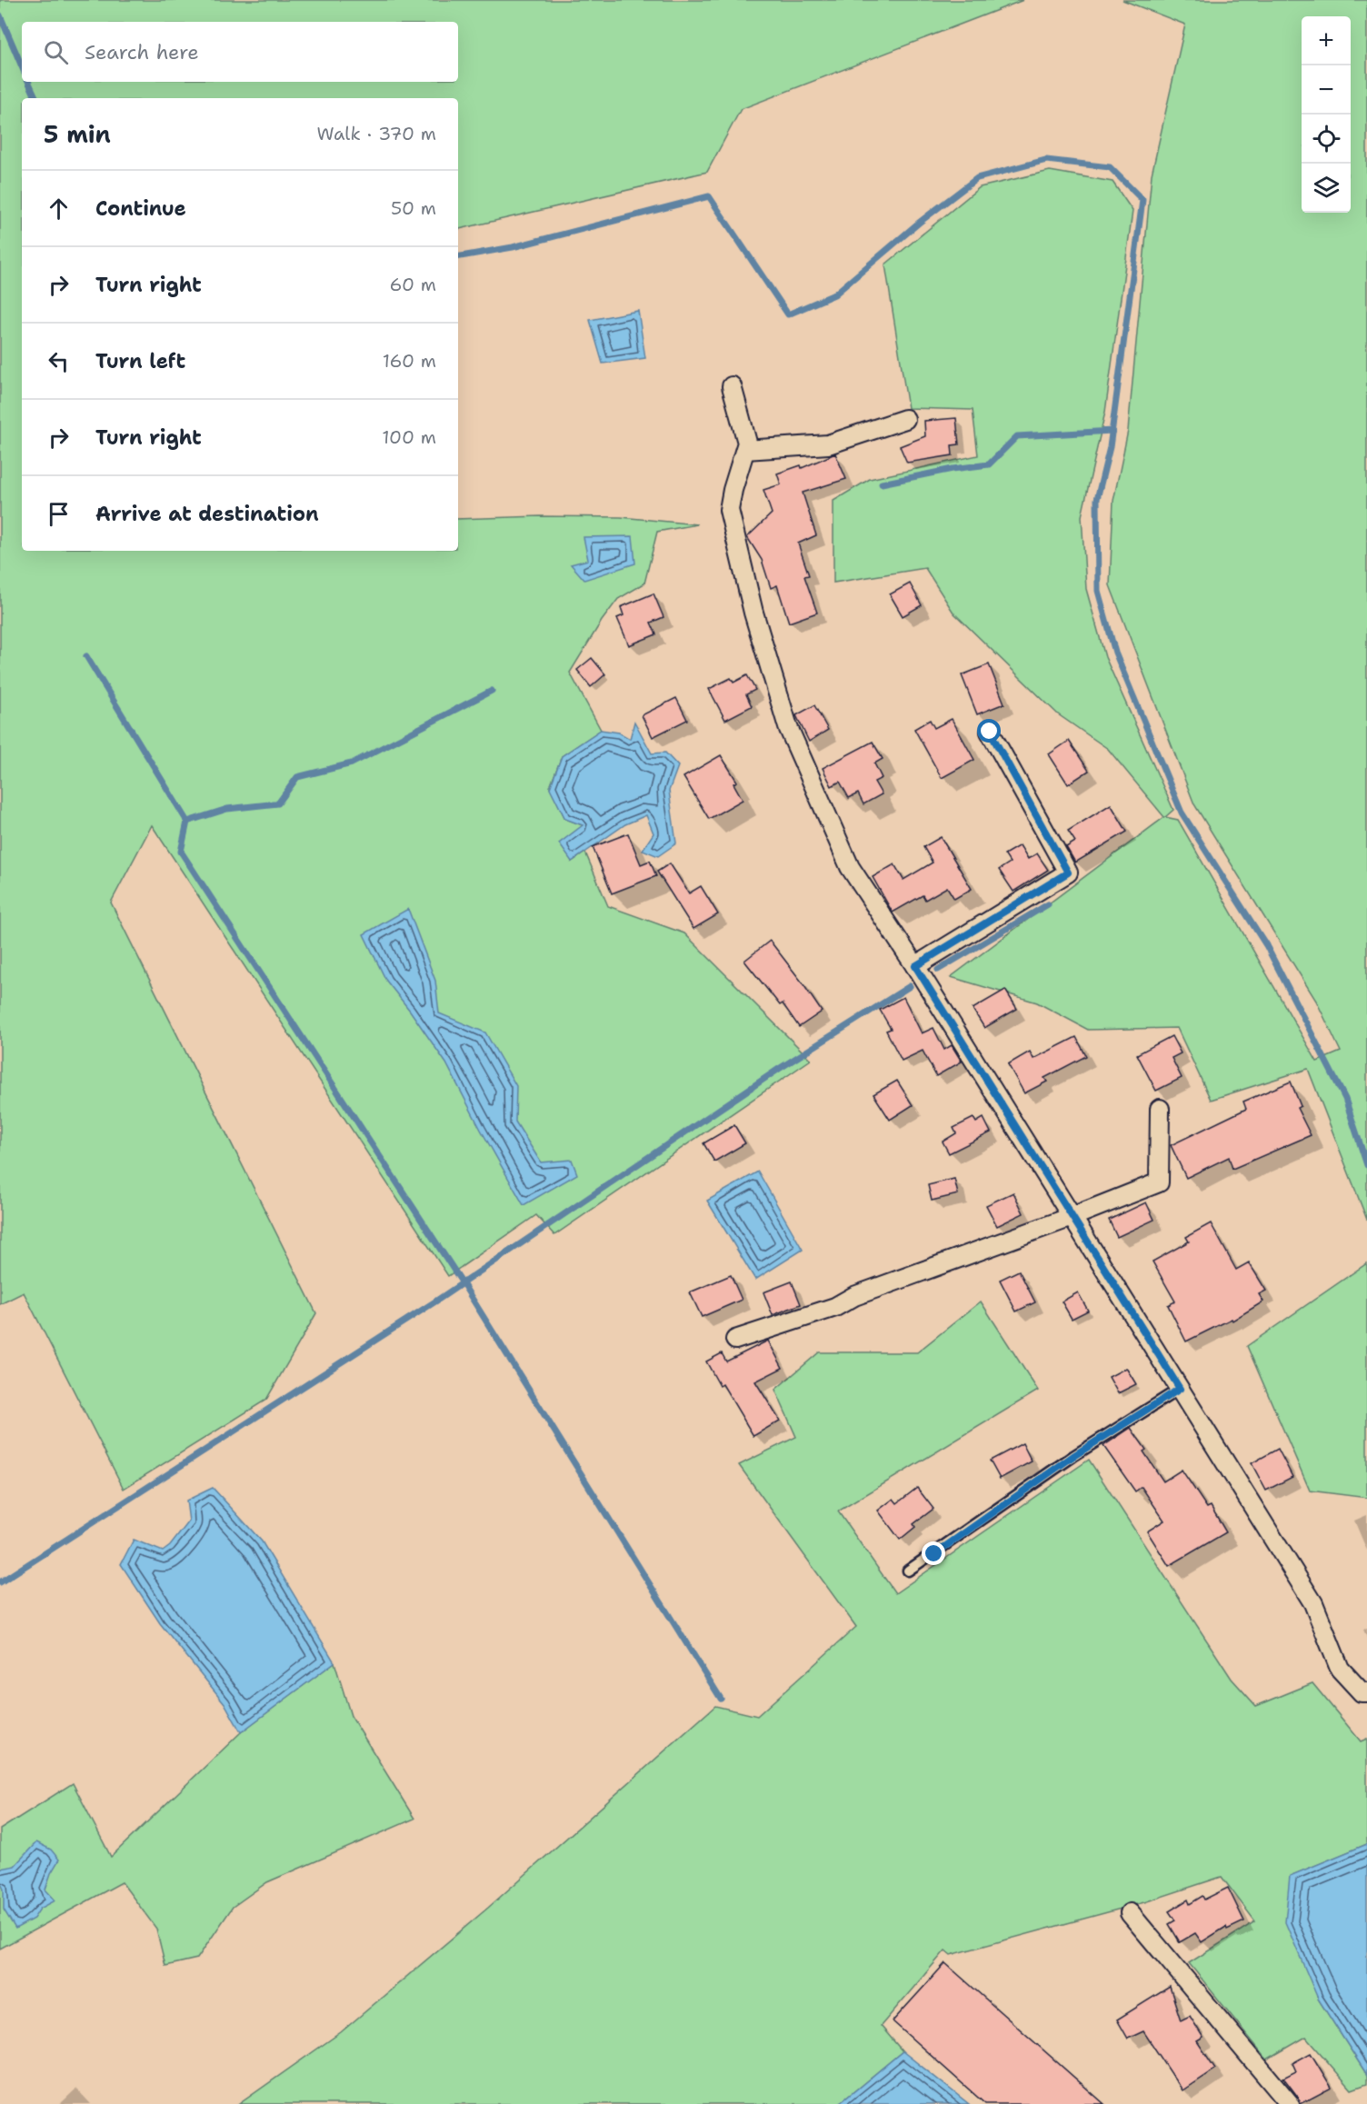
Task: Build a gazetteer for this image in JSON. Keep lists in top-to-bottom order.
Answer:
{
  "page": {
    "map_buttons": ["+", "−"],
    "search": "Search here",
    "heading": ["5 min", "Walk · 370 m"],
    "list": [
      ["Continue", "50 m"],
      ["Turn right", "60 m"],
      ["Turn left", "160 m"],
      ["Turn right", "100 m"],
      "Arrive at destination"
    ]
  }
}
